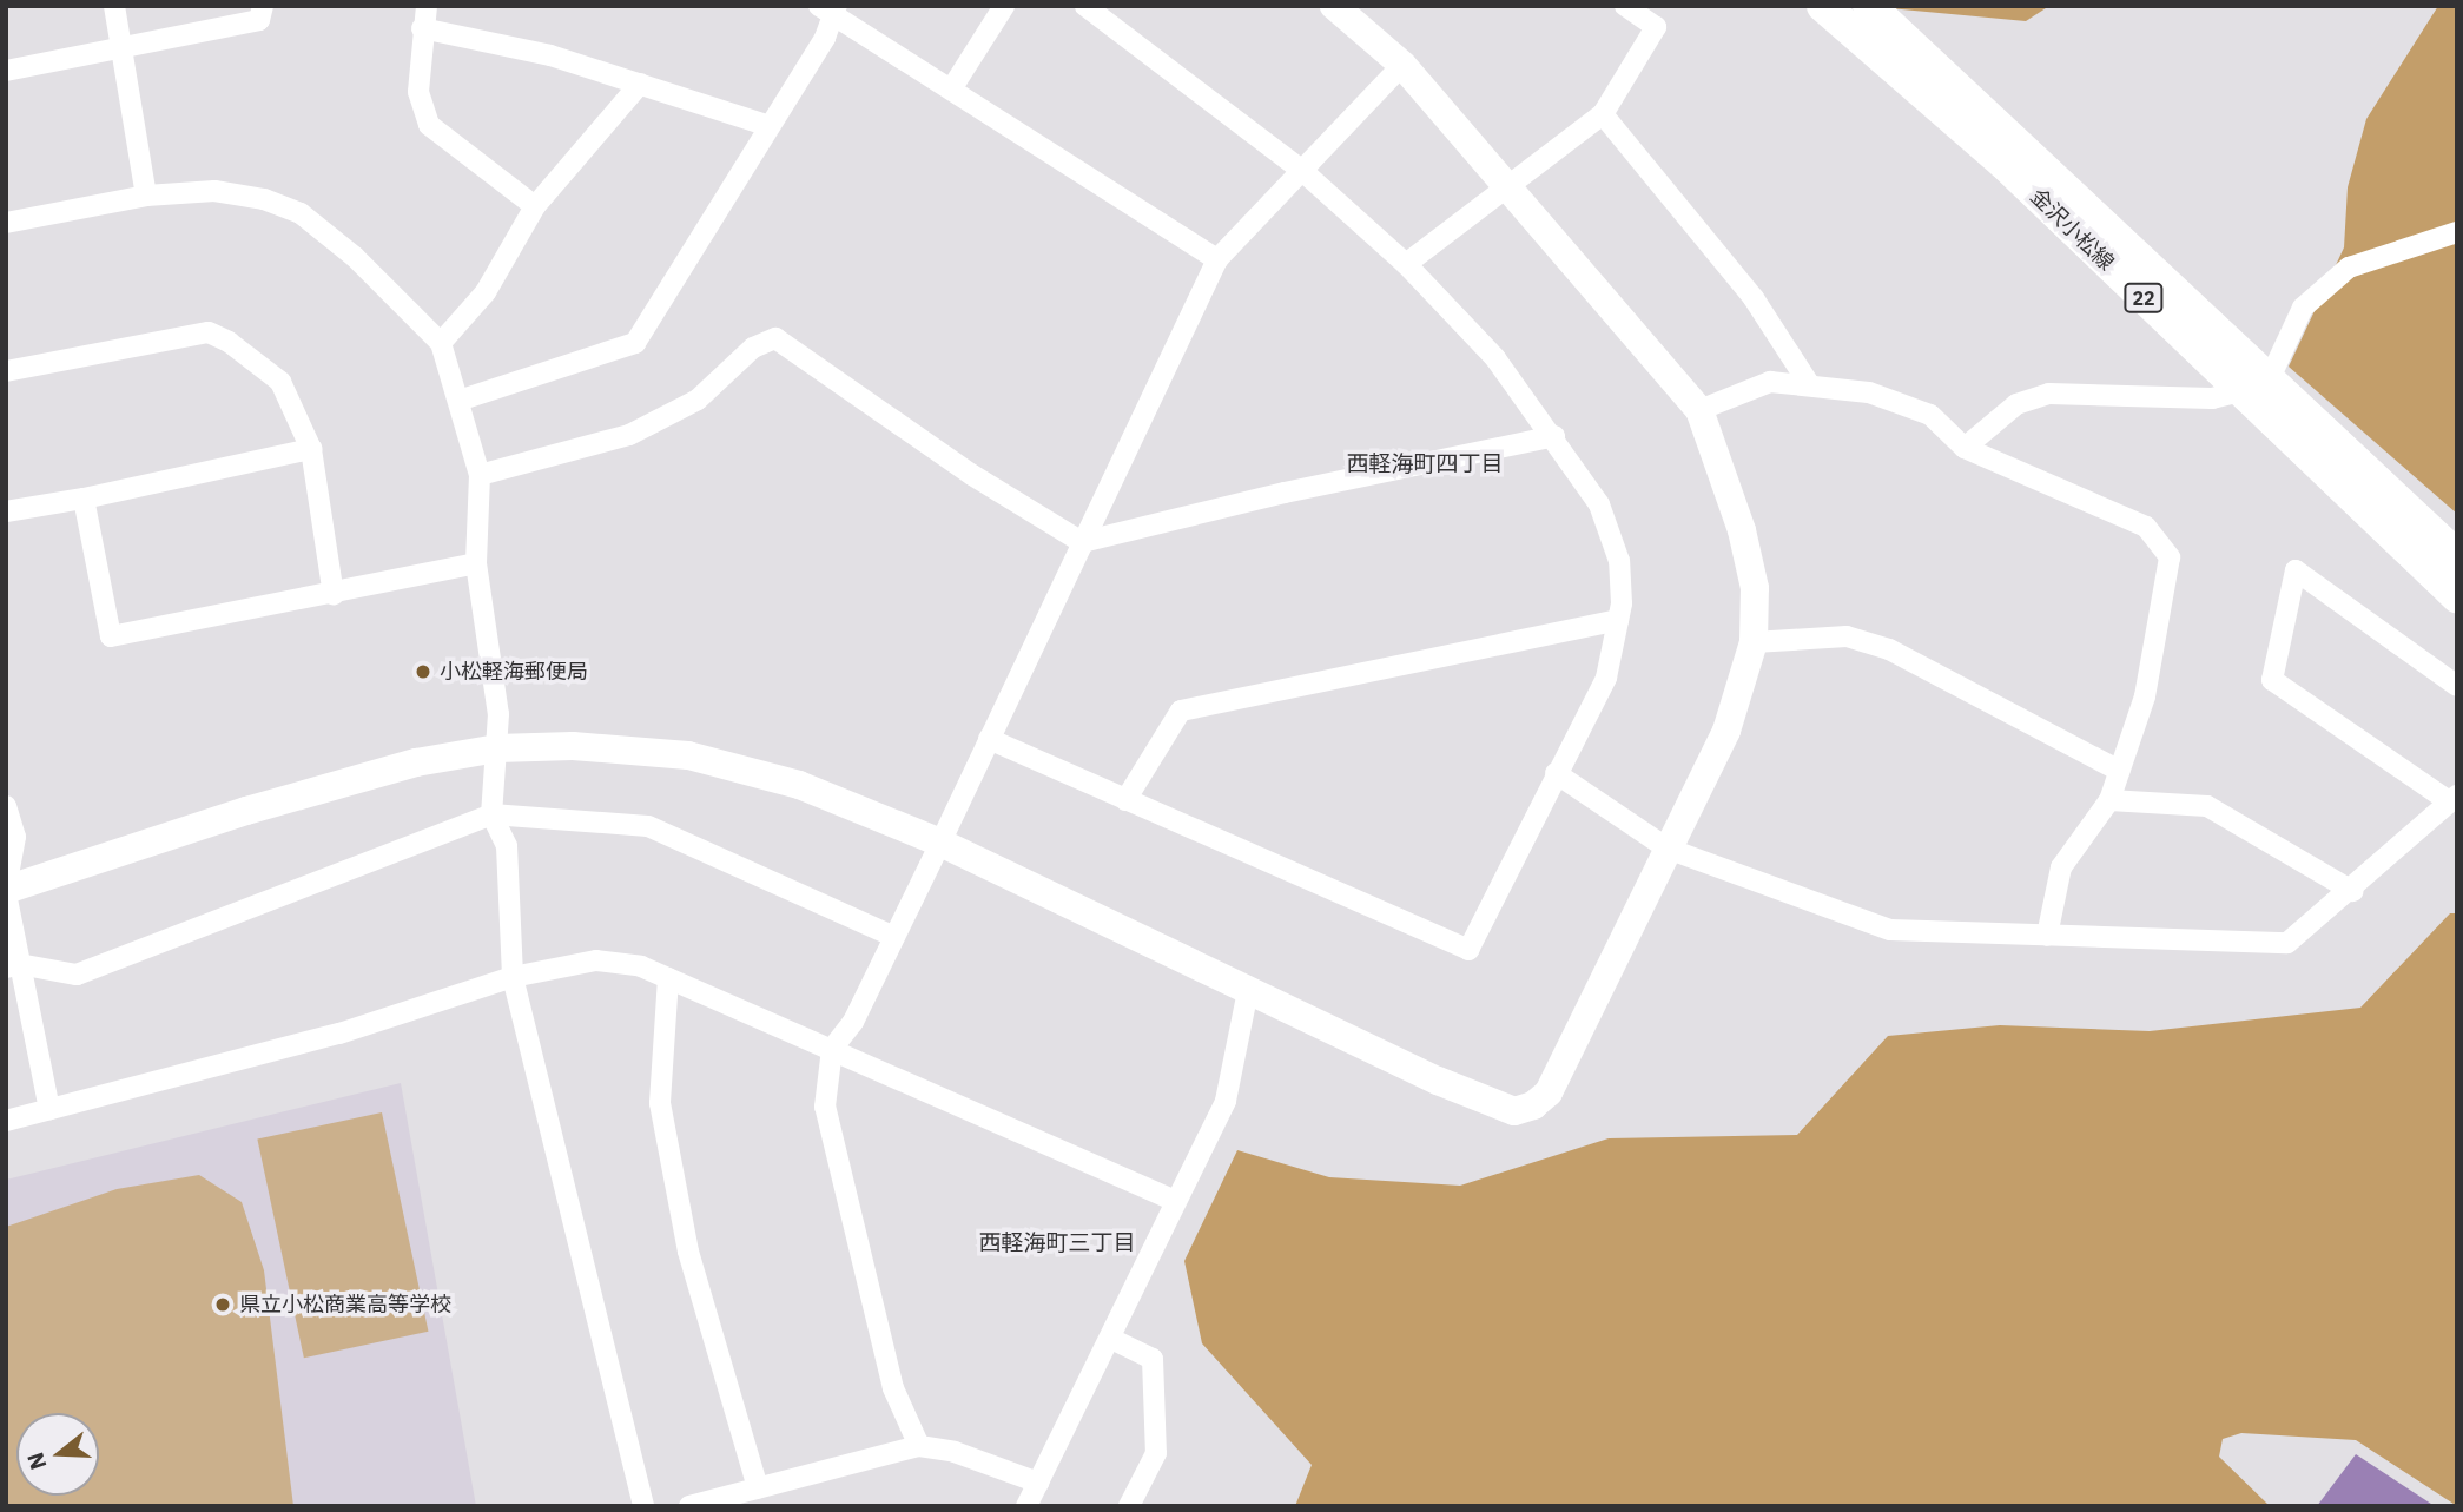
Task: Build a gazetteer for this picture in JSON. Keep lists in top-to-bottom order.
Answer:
{
  "streets": {
    "main road": ["金沢小松線", "22"]
  },
  "districts": ["西軽海町四丁目", "西軽海町三丁目"],
  "places": ["小松軽海郵便局", "県立小松商業高等学校"],
  "north": "left"
}
